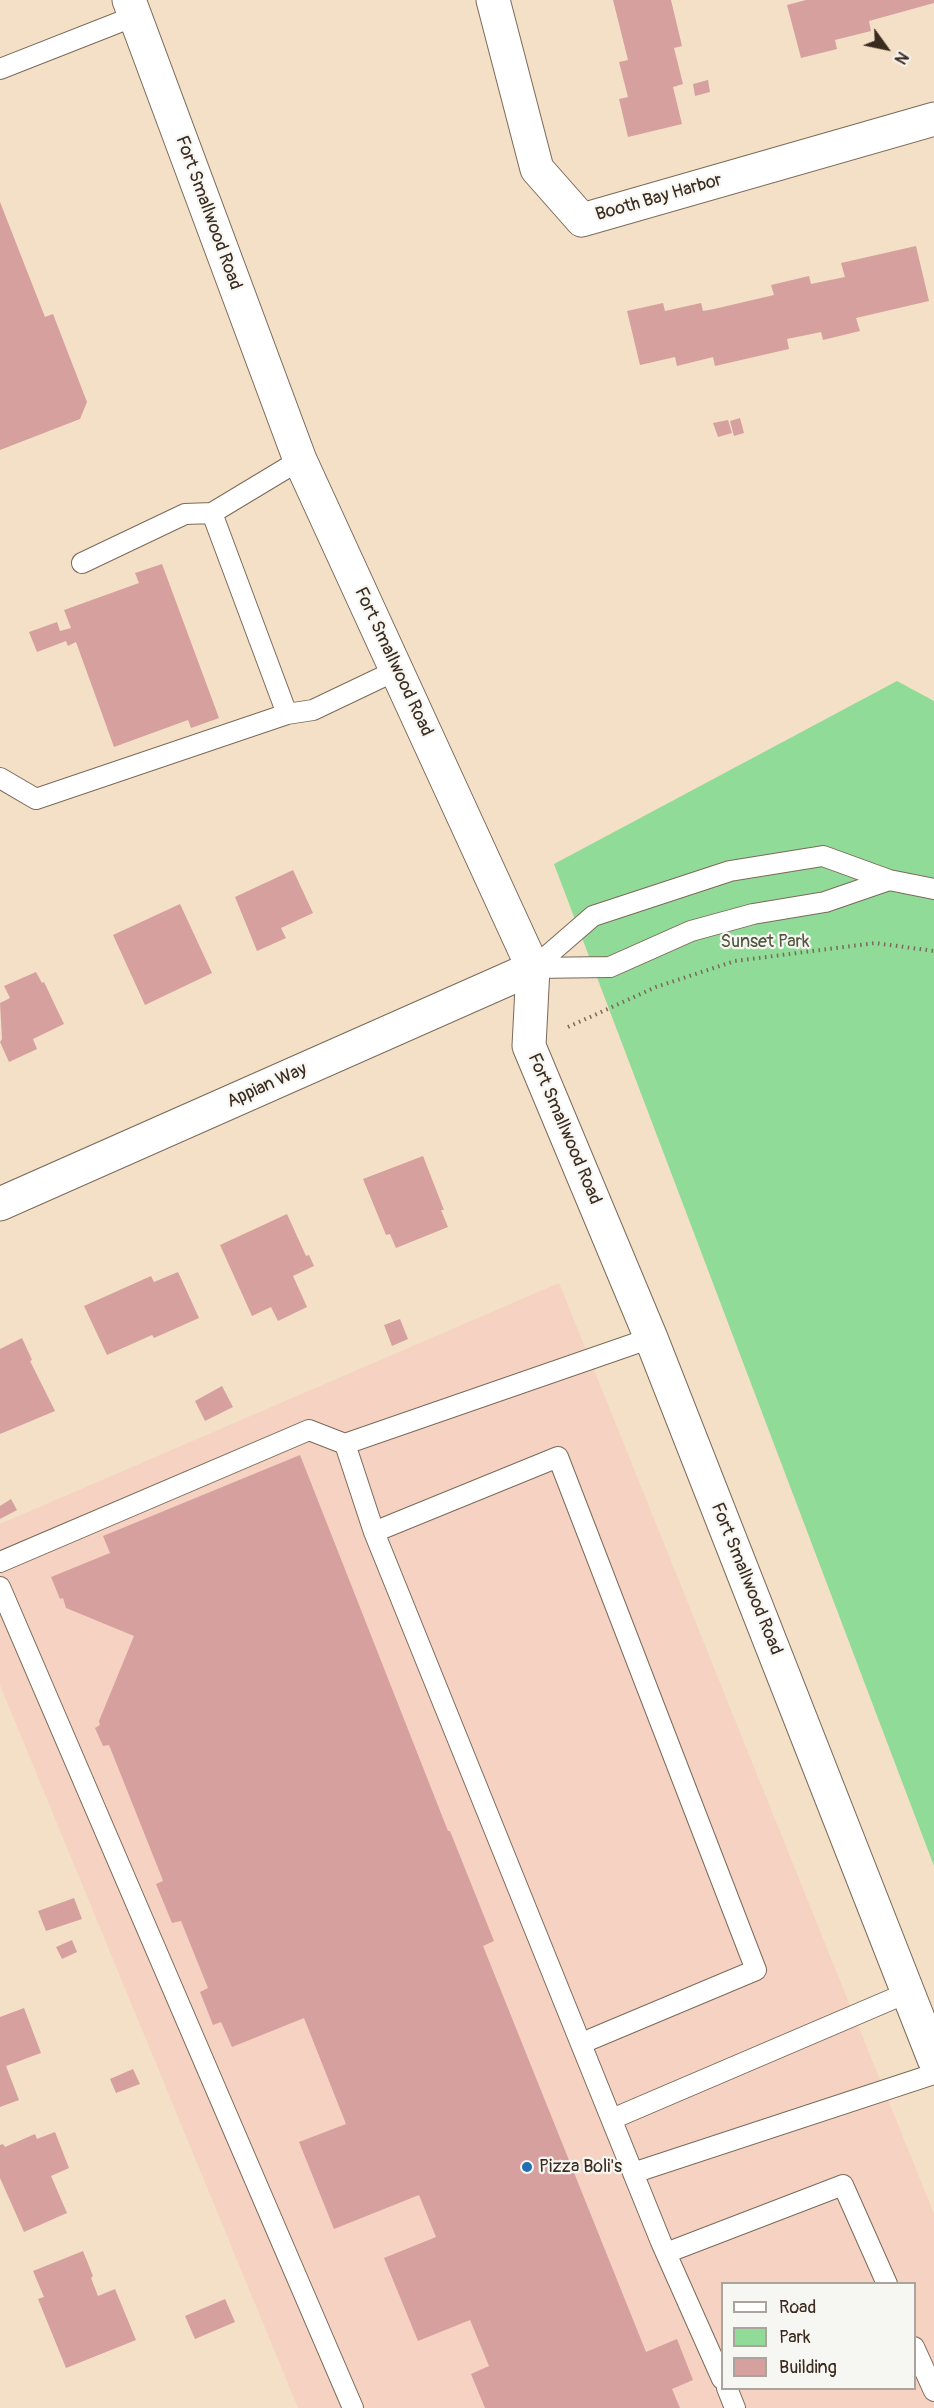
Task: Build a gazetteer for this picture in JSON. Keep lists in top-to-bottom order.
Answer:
{
  "streets": {
    "main road": ["Booth Bay Harbor", "Fort Smallwood Road", "Appian Way"]
  },
  "crossings": [
    ["Fort Smallwood Road", "Appian Way"]
  ],
  "parks": ["Sunset Park"],
  "places": ["Pizza Boli's"],
  "legend": ["Road", "Park", "Building"],
  "north": "bottom right"
}
